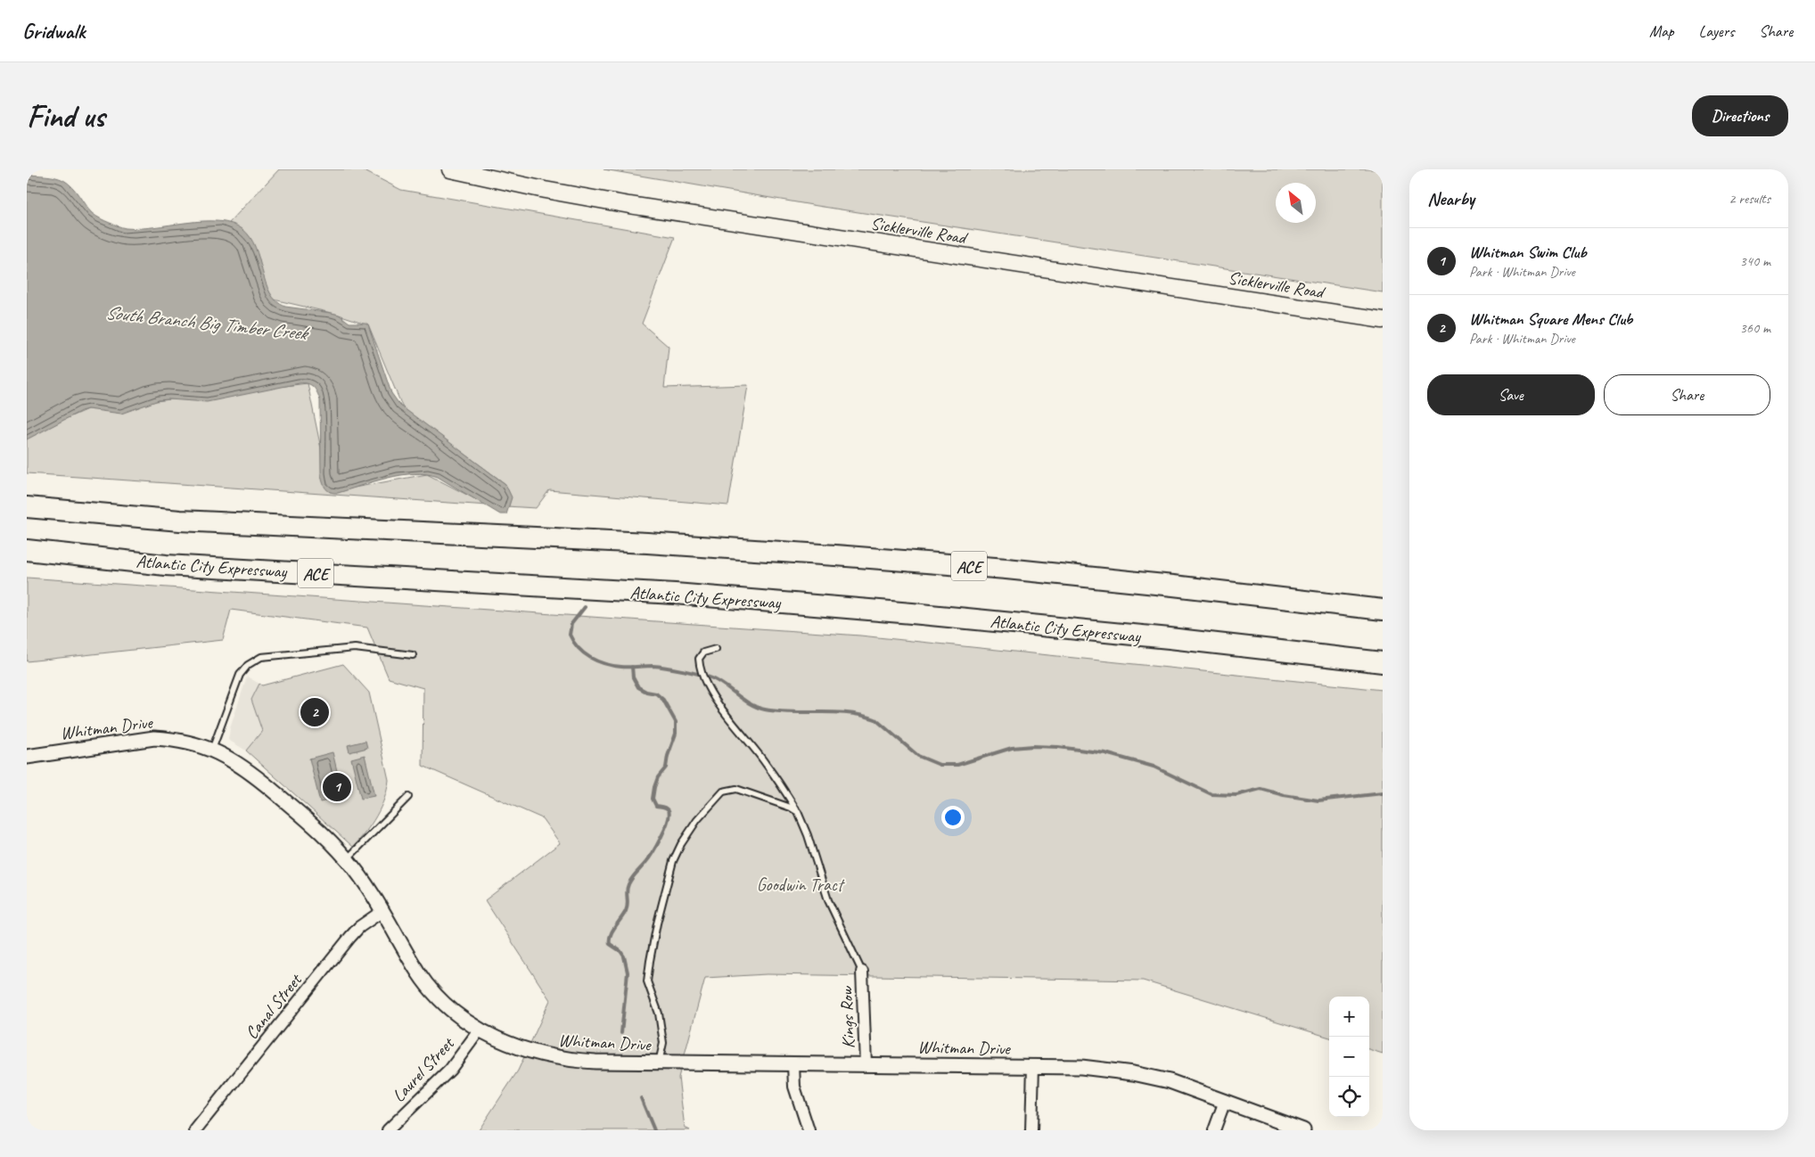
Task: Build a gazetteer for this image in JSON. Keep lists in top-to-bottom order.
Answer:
{
  "streets": {
    "highway": ["Atlantic City Expressway", "ACE"],
    "main road": ["Sicklerville Road"],
    "street": [
      "Whitman Drive",
      "Canal Street",
      "Kings Row",
      "Laurel Street"
    ]
  },
  "crossings": [
    ["Whitman Drive", "Canal Street"],
    ["Whitman Drive", "Kings Row"],
    ["Whitman Drive", "Laurel Street"]
  ],
  "water": ["South Branch Big Timber Creek"],
  "parks": ["Goodwin Tract"],
  "north": "top left",
  "page": {
    "header": "Gridwalk",
    "nav": ["Map", "Layers", "Share"],
    "buttons": [
      "Directions",
      ["Save", "Share"]
    ],
    "title": "Find us",
    "heading": ["Nearby", "2 results"],
    "list": [
      {
        "mark": "1",
        "name": "Whitman Swim Club",
        "note": "Park · Whitman Drive",
        "value": "340 m"
      },
      {
        "mark": "2",
        "name": "Whitman Square Mens Club",
        "note": "Park · Whitman Drive",
        "value": "360 m"
      }
    ],
    "pins": ["2", "1"],
    "map_buttons": ["+", "−"]
  }
}
